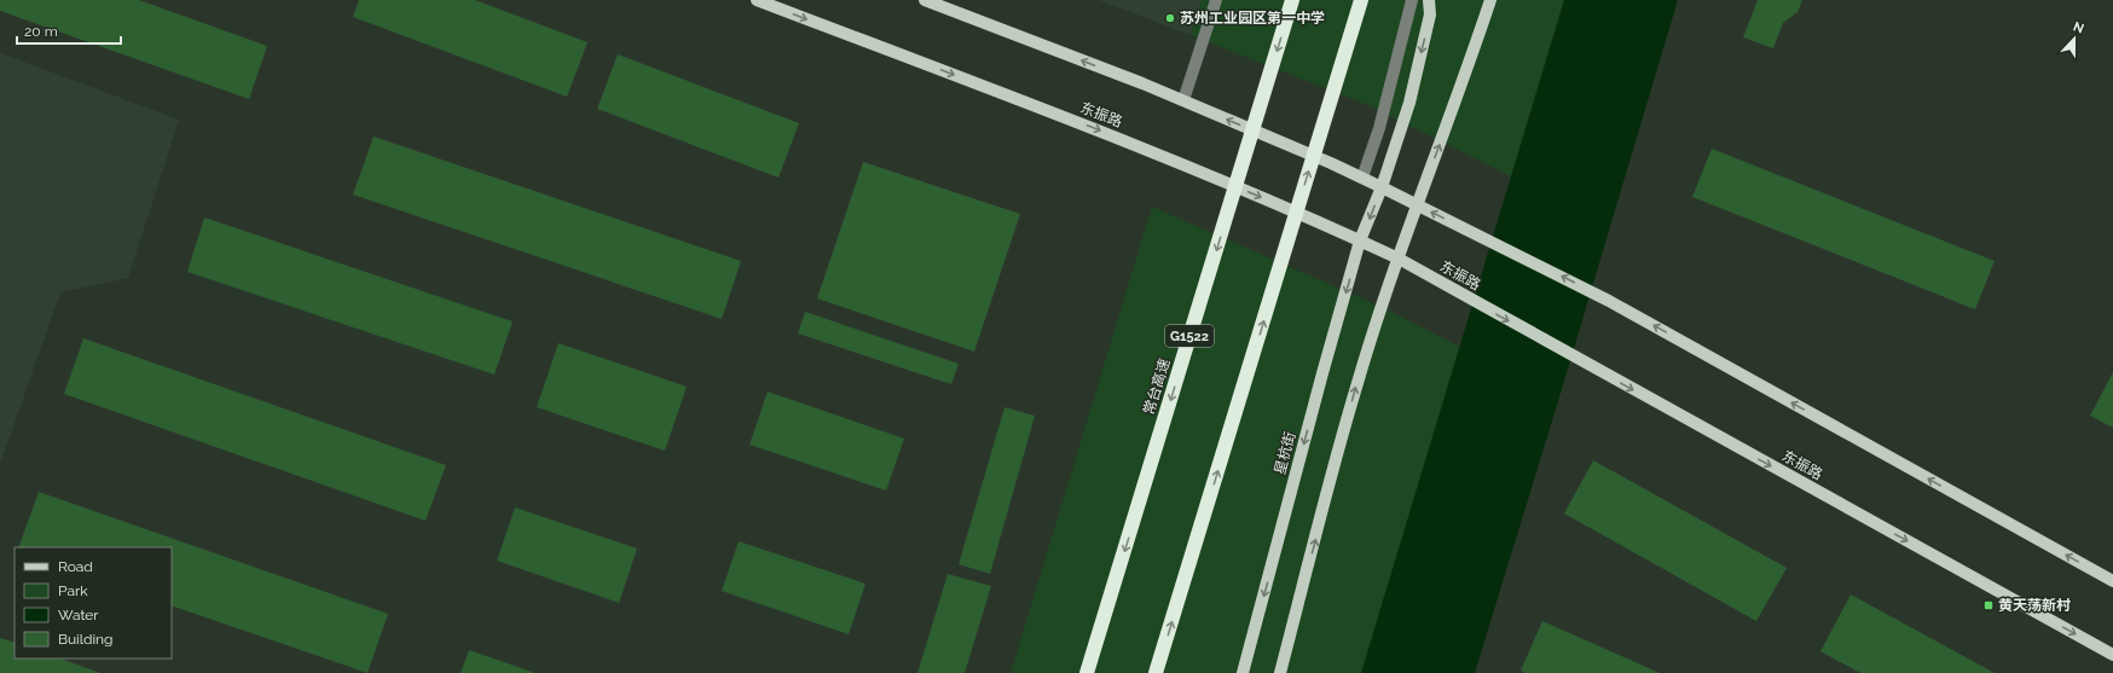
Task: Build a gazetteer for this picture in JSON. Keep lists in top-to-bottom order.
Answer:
{
  "streets": {
    "highway": ["G1522", "常台高速"],
    "main road": ["东振路", "星杭街"]
  },
  "crossings": [
    ["东振路", "星杭街"]
  ],
  "places": {
    "other": ["苏州工业园区第一中学"],
    "transit": ["黄天荡新村"]
  },
  "legend": [
    "Road",
    "Park",
    "Water",
    "Building"
  ],
  "scale_bar": "20 m",
  "north": "top"
}
